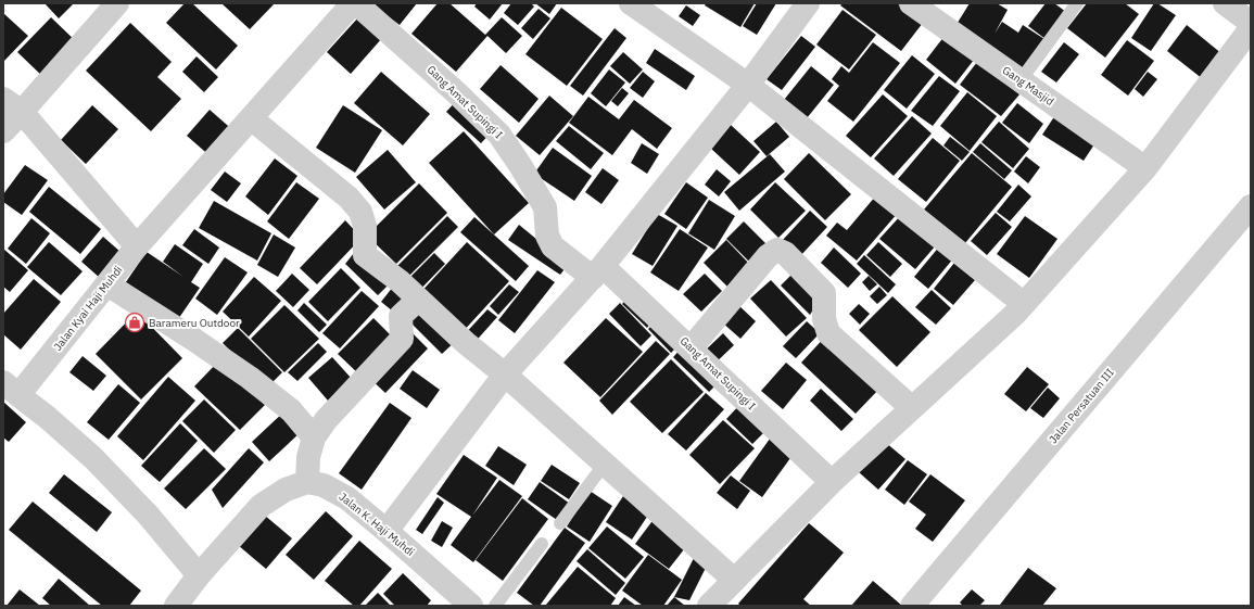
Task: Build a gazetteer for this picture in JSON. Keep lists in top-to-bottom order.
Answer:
{
  "streets": {
    "street": [
      "Gang Masjid",
      "Gang Amat Supingi I",
      "Jalan Kyai Haji Muhdi",
      "Jalan Persatuan III",
      "Jalan K. Haji Muhdi"
    ]
  },
  "places": {
    "shop": ["Barameru Outdoor"]
  }
}
